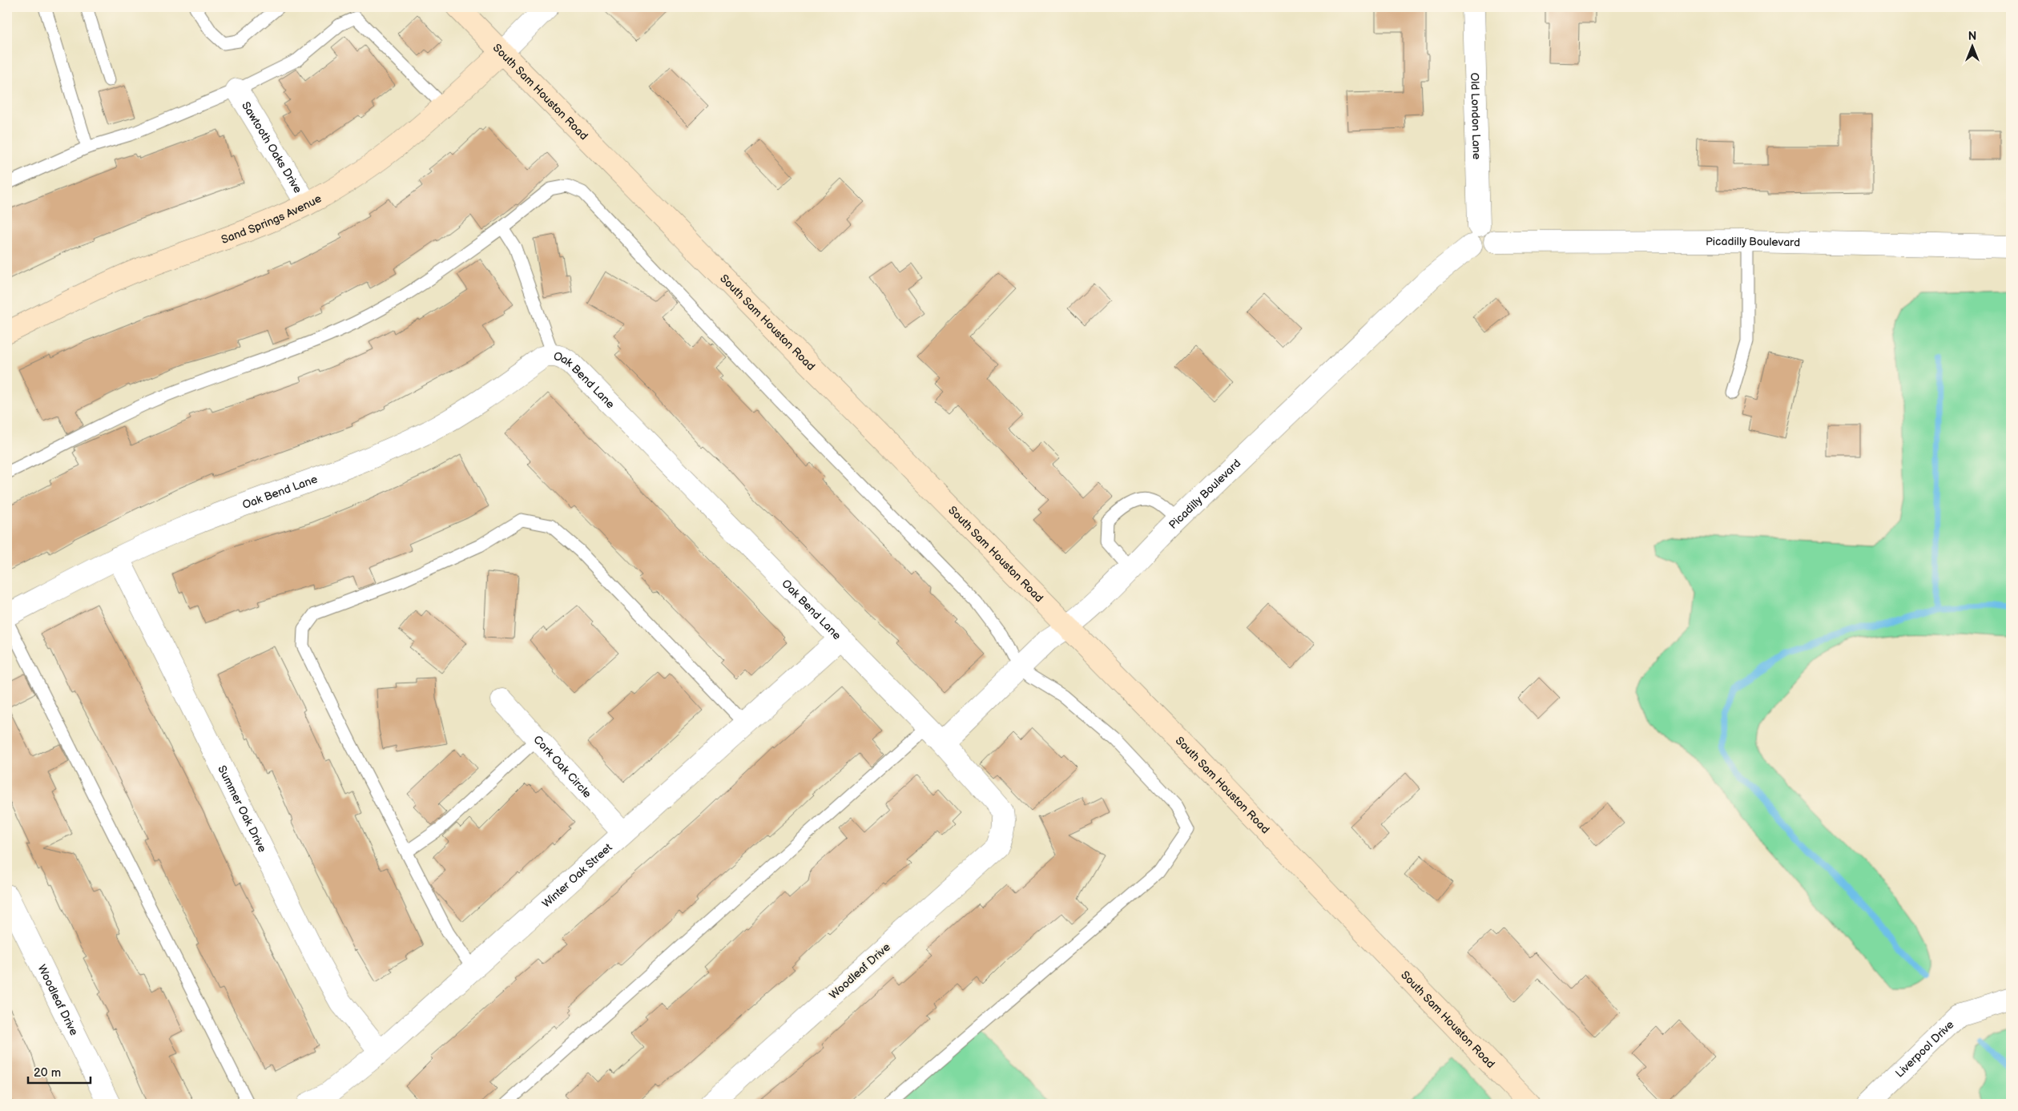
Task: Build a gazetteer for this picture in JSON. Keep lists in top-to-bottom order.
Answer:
{
  "streets": {
    "street": [
      "South Sam Houston Road",
      "Old London Lane",
      "Sawtooth Oaks Drive",
      "Sand Springs Avenue",
      "Picadilly Boulevard",
      "Oak Bend Lane",
      "Cork Oak Circle",
      "Summer Oak Drive",
      "Winter Oak Street",
      "Woodleaf Drive",
      "Liverpool Drive"
    ]
  },
  "crossings": [
    ["South Sam Houston Road", "Sand Springs Avenue"],
    ["South Sam Houston Road", "Picadilly Boulevard"],
    ["Old London Lane", "Picadilly Boulevard"],
    ["Sawtooth Oaks Drive", "Sand Springs Avenue"],
    ["Picadilly Boulevard", "Oak Bend Lane"],
    ["Oak Bend Lane", "Summer Oak Drive"],
    ["Oak Bend Lane", "Winter Oak Street"],
    ["Oak Bend Lane", "Woodleaf Drive"],
    ["Cork Oak Circle", "Winter Oak Street"],
    ["Summer Oak Drive", "Winter Oak Street"]
  ],
  "scale_bar": "20 m",
  "north": "top"
}
